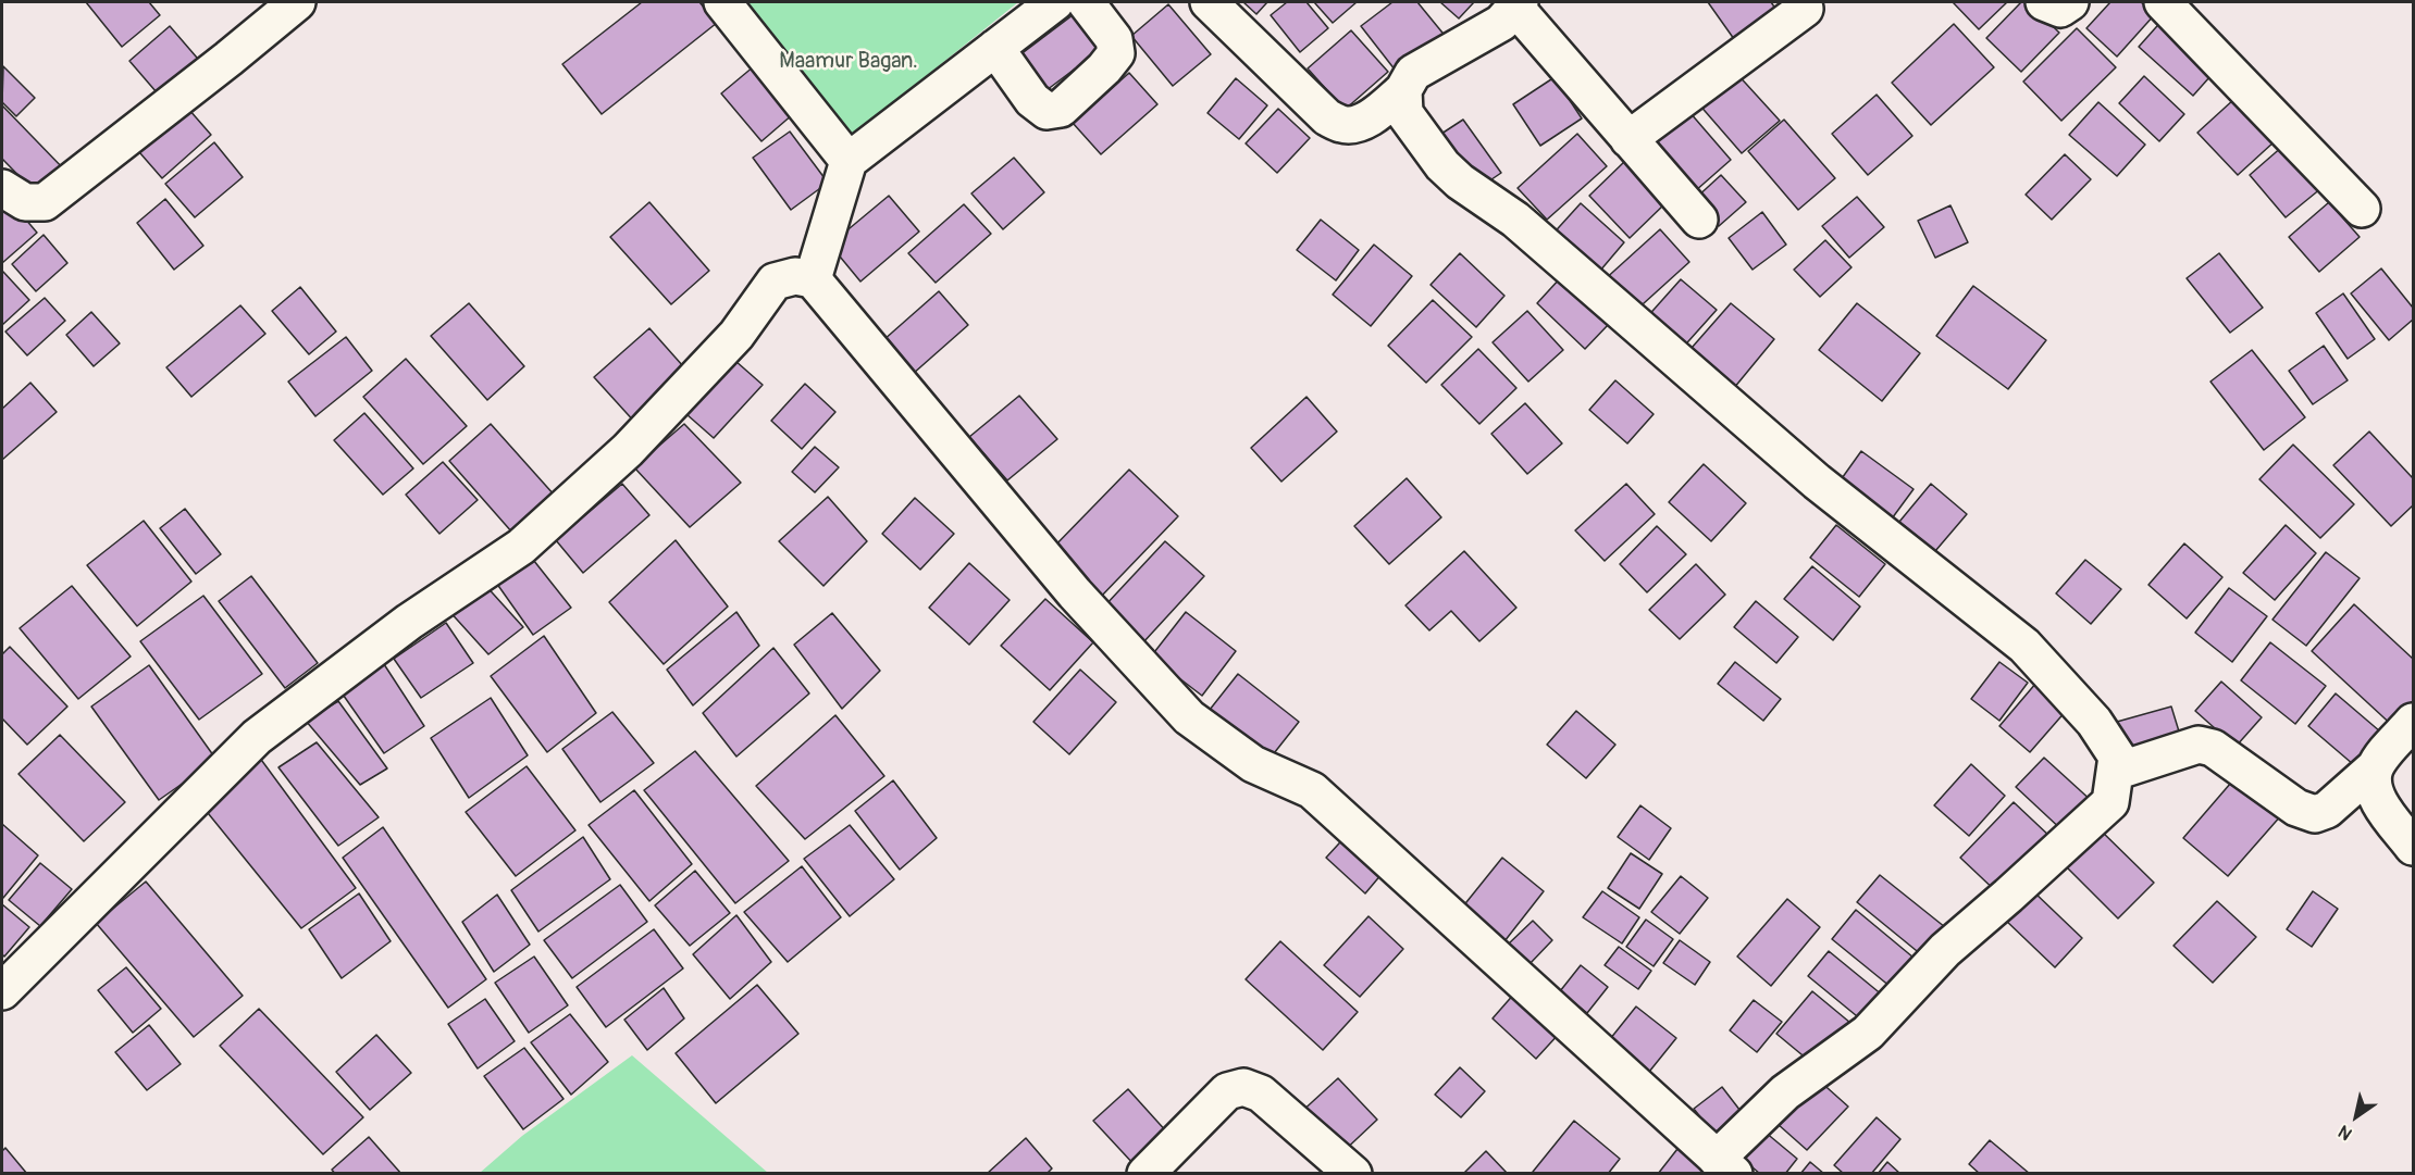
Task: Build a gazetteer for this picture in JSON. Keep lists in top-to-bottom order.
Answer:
{
  "parks": ["Maamur Bagan."],
  "north": "bottom left"
}
